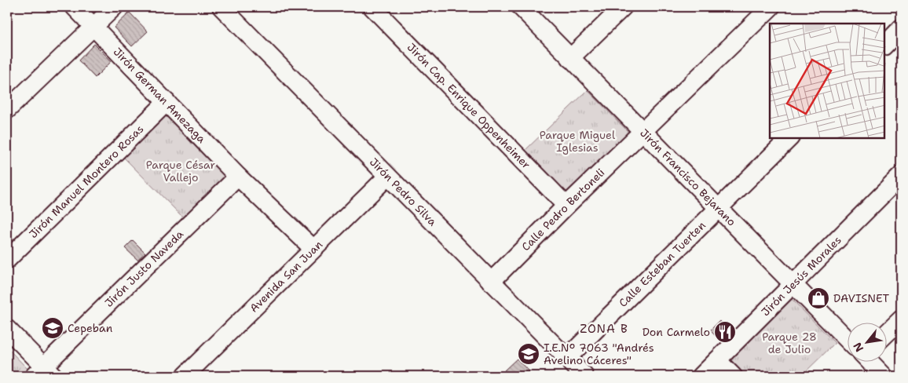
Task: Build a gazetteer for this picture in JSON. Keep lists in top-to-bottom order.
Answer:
{
  "streets": {
    "street": [
      "Jirón German Amezaga",
      "Jirón Cap. Enrique Oppenheimer",
      "Jirón Francisco Bejarano",
      "Jirón Manuel Montero Rosas",
      "Jirón Pedro Silva",
      "Calle Pedro Bertoneli",
      "Calle Esteban Tuerten",
      "Jirón Justo Naveda",
      "Jirón Jesús Morales",
      "Avenida San Juan"
    ]
  },
  "crossings": [
    ["Jirón German Amezaga", "Jirón Manuel Montero Rosas"],
    ["Jirón German Amezaga", "Jirón Justo Naveda"],
    ["Jirón German Amezaga", "Avenida San Juan"],
    ["Jirón Cap. Enrique Oppenheimer", "Calle Pedro Bertoneli"],
    ["Jirón Francisco Bejarano", "Calle Pedro Bertoneli"],
    ["Jirón Francisco Bejarano", "Calle Esteban Tuerten"],
    ["Jirón Francisco Bejarano", "Jirón Jesús Morales"],
    ["Jirón Pedro Silva", "Calle Pedro Bertoneli"],
    ["Jirón Pedro Silva", "Calle Esteban Tuerten"],
    ["Jirón Pedro Silva", "Avenida San Juan"]
  ],
  "districts": ["ZONA B"],
  "parks": ["Parque Miguel Iglesias", "Parque César Vallejo", "Parque 28 de Julio"],
  "places": {
    "shop": ["DAVISNET"],
    "school or university": ["Cepeban", "I.E.N° 7063 \"Andrés Avelino Cáceres\""],
    "restaurant": ["Don Carmelo"]
  },
  "north": "bottom left"
}
